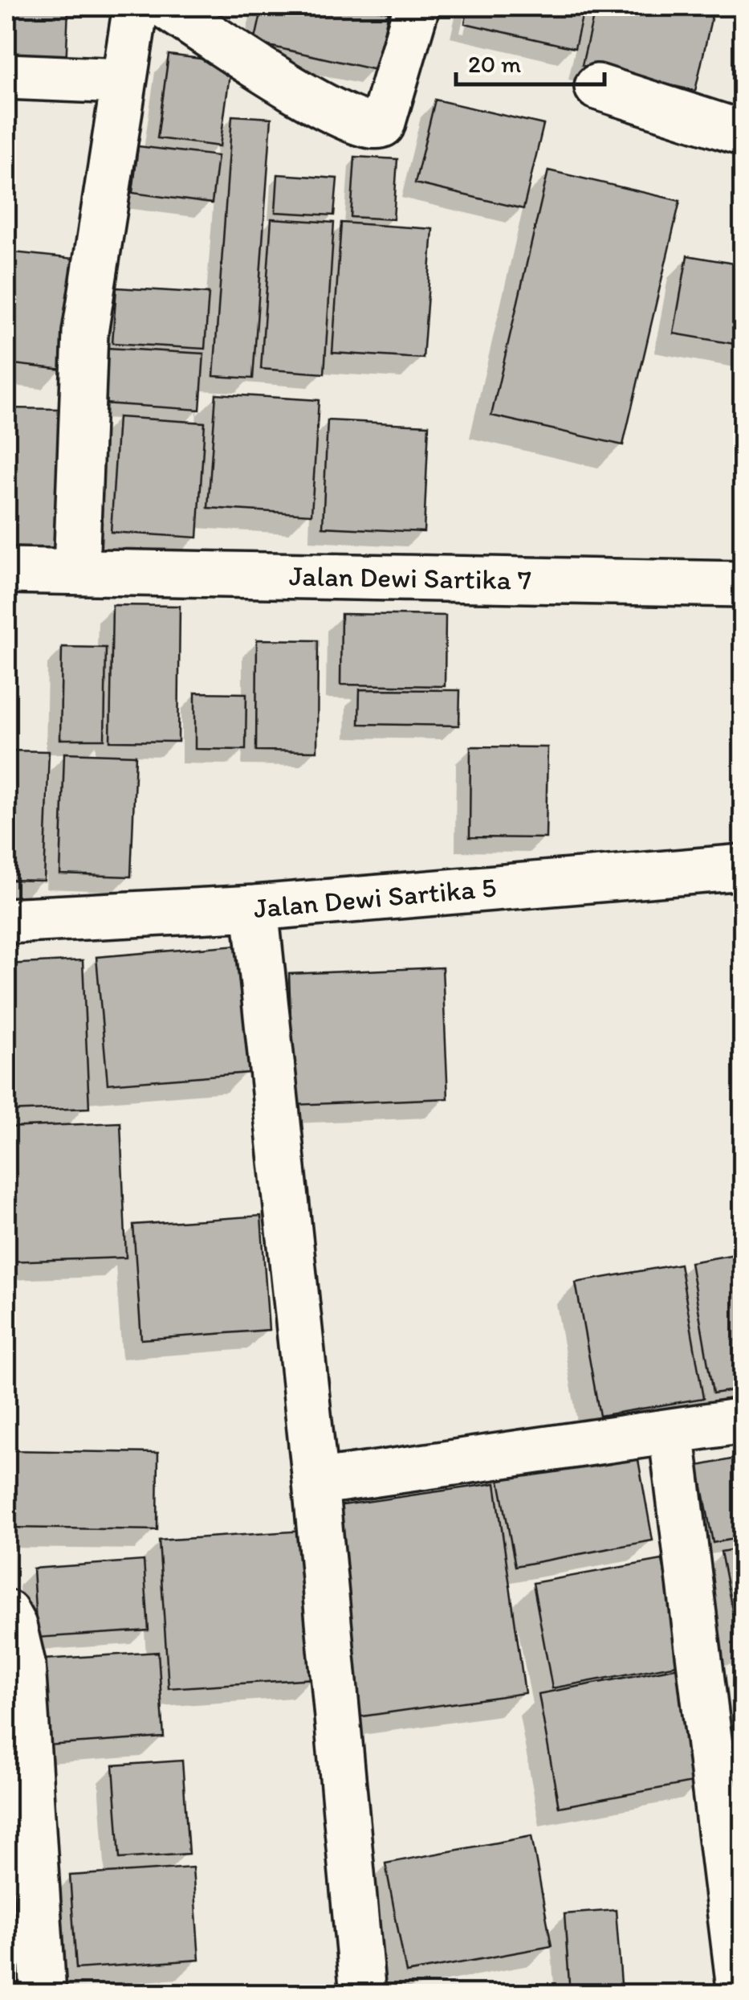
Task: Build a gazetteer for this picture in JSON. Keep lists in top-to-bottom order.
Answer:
{
  "streets": {
    "street": ["Jalan Dewi Sartika 7", "Jalan Dewi Sartika 5"]
  },
  "scale_bar": "20 m"
}
